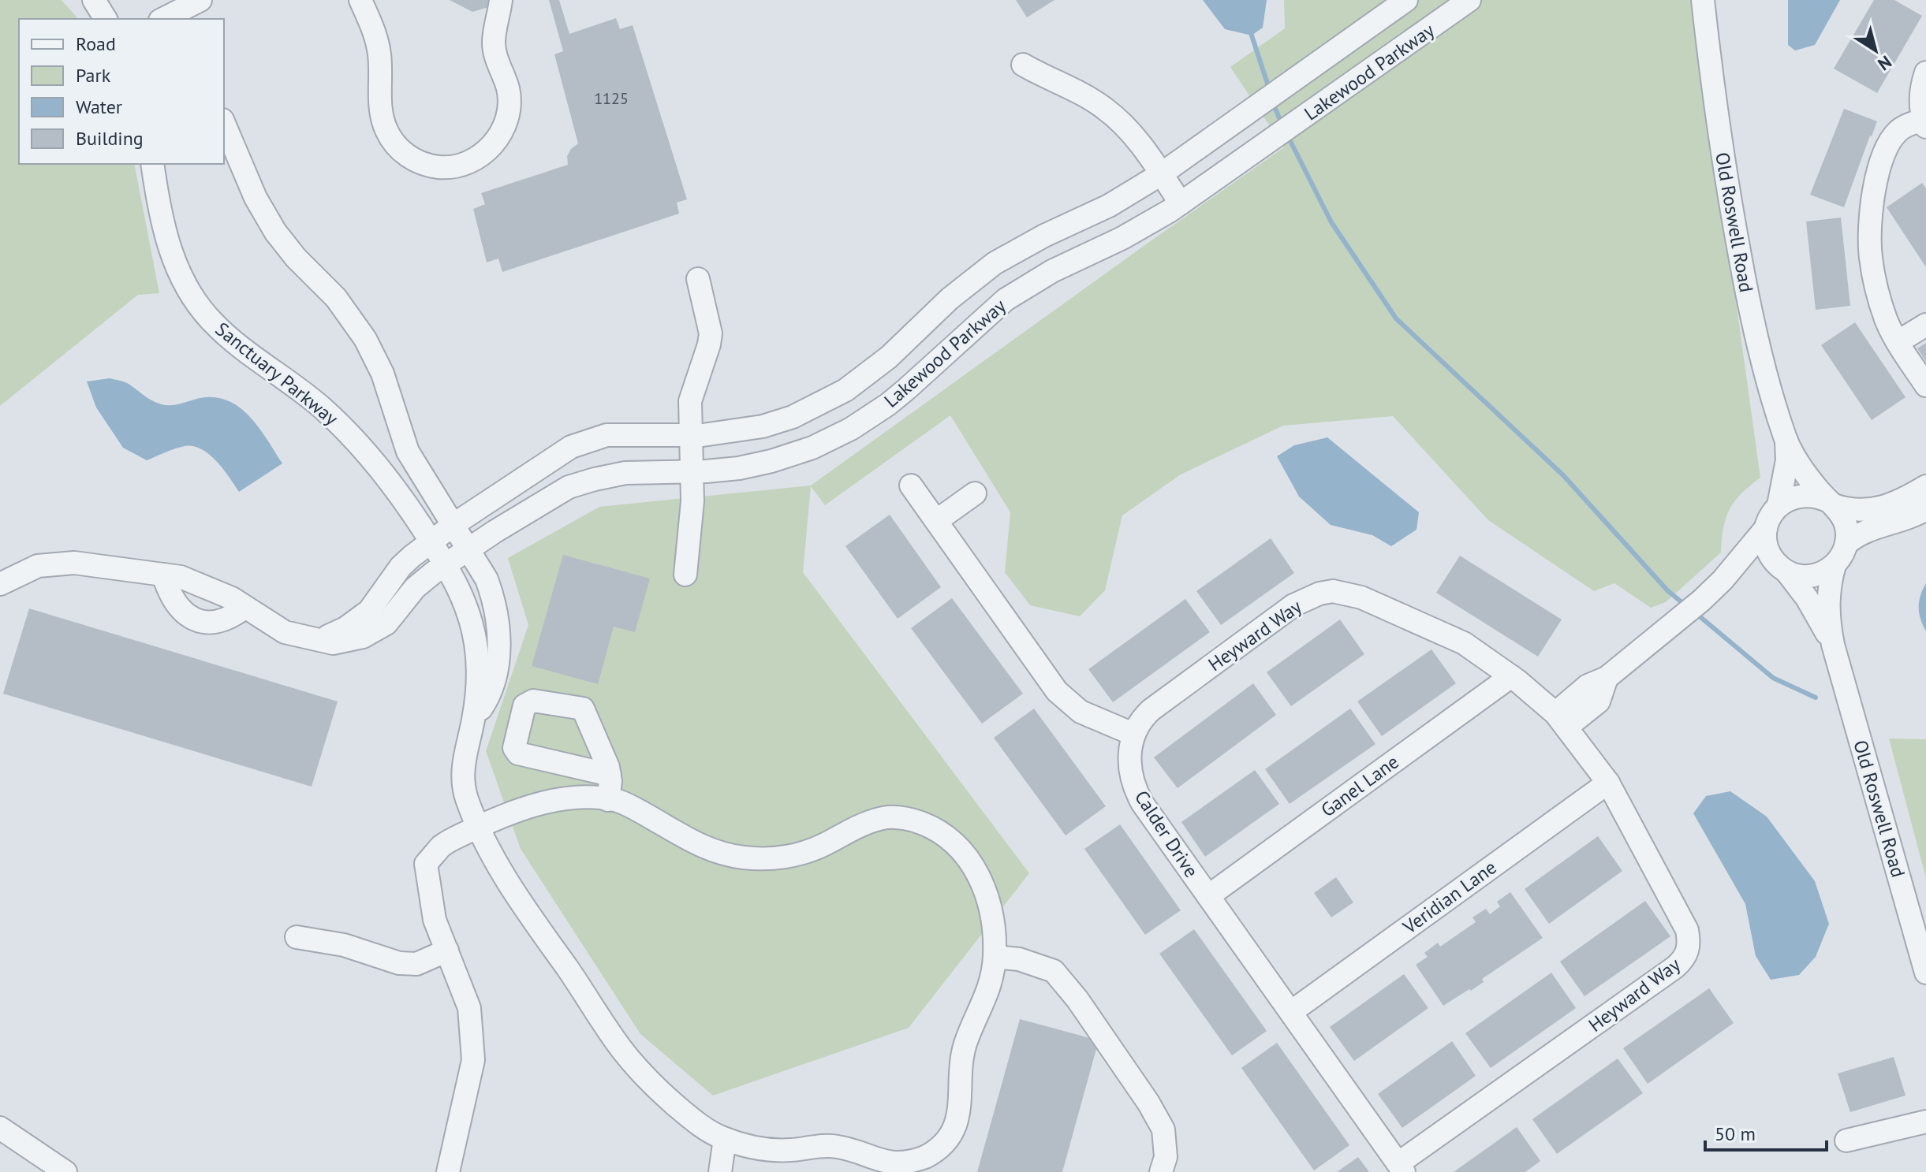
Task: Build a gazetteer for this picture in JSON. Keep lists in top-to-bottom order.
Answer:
{
  "streets": {
    "street": [
      "Lakewood Parkway",
      "Old Roswell Road",
      "Sanctuary Parkway",
      "Heyward Way",
      "Ganel Lane",
      "Calder Drive",
      "Veridian Lane"
    ]
  },
  "crossings": [
    ["Lakewood Parkway", "Sanctuary Parkway"],
    ["Heyward Way", "Ganel Lane"],
    ["Heyward Way", "Calder Drive"],
    ["Heyward Way", "Veridian Lane"],
    ["Ganel Lane", "Calder Drive"],
    ["Calder Drive", "Veridian Lane"]
  ],
  "house_numbers": ["1125"],
  "legend": [
    "Road",
    "Park",
    "Water",
    "Building"
  ],
  "scale_bar": "50 m",
  "north": "bottom right"
}
